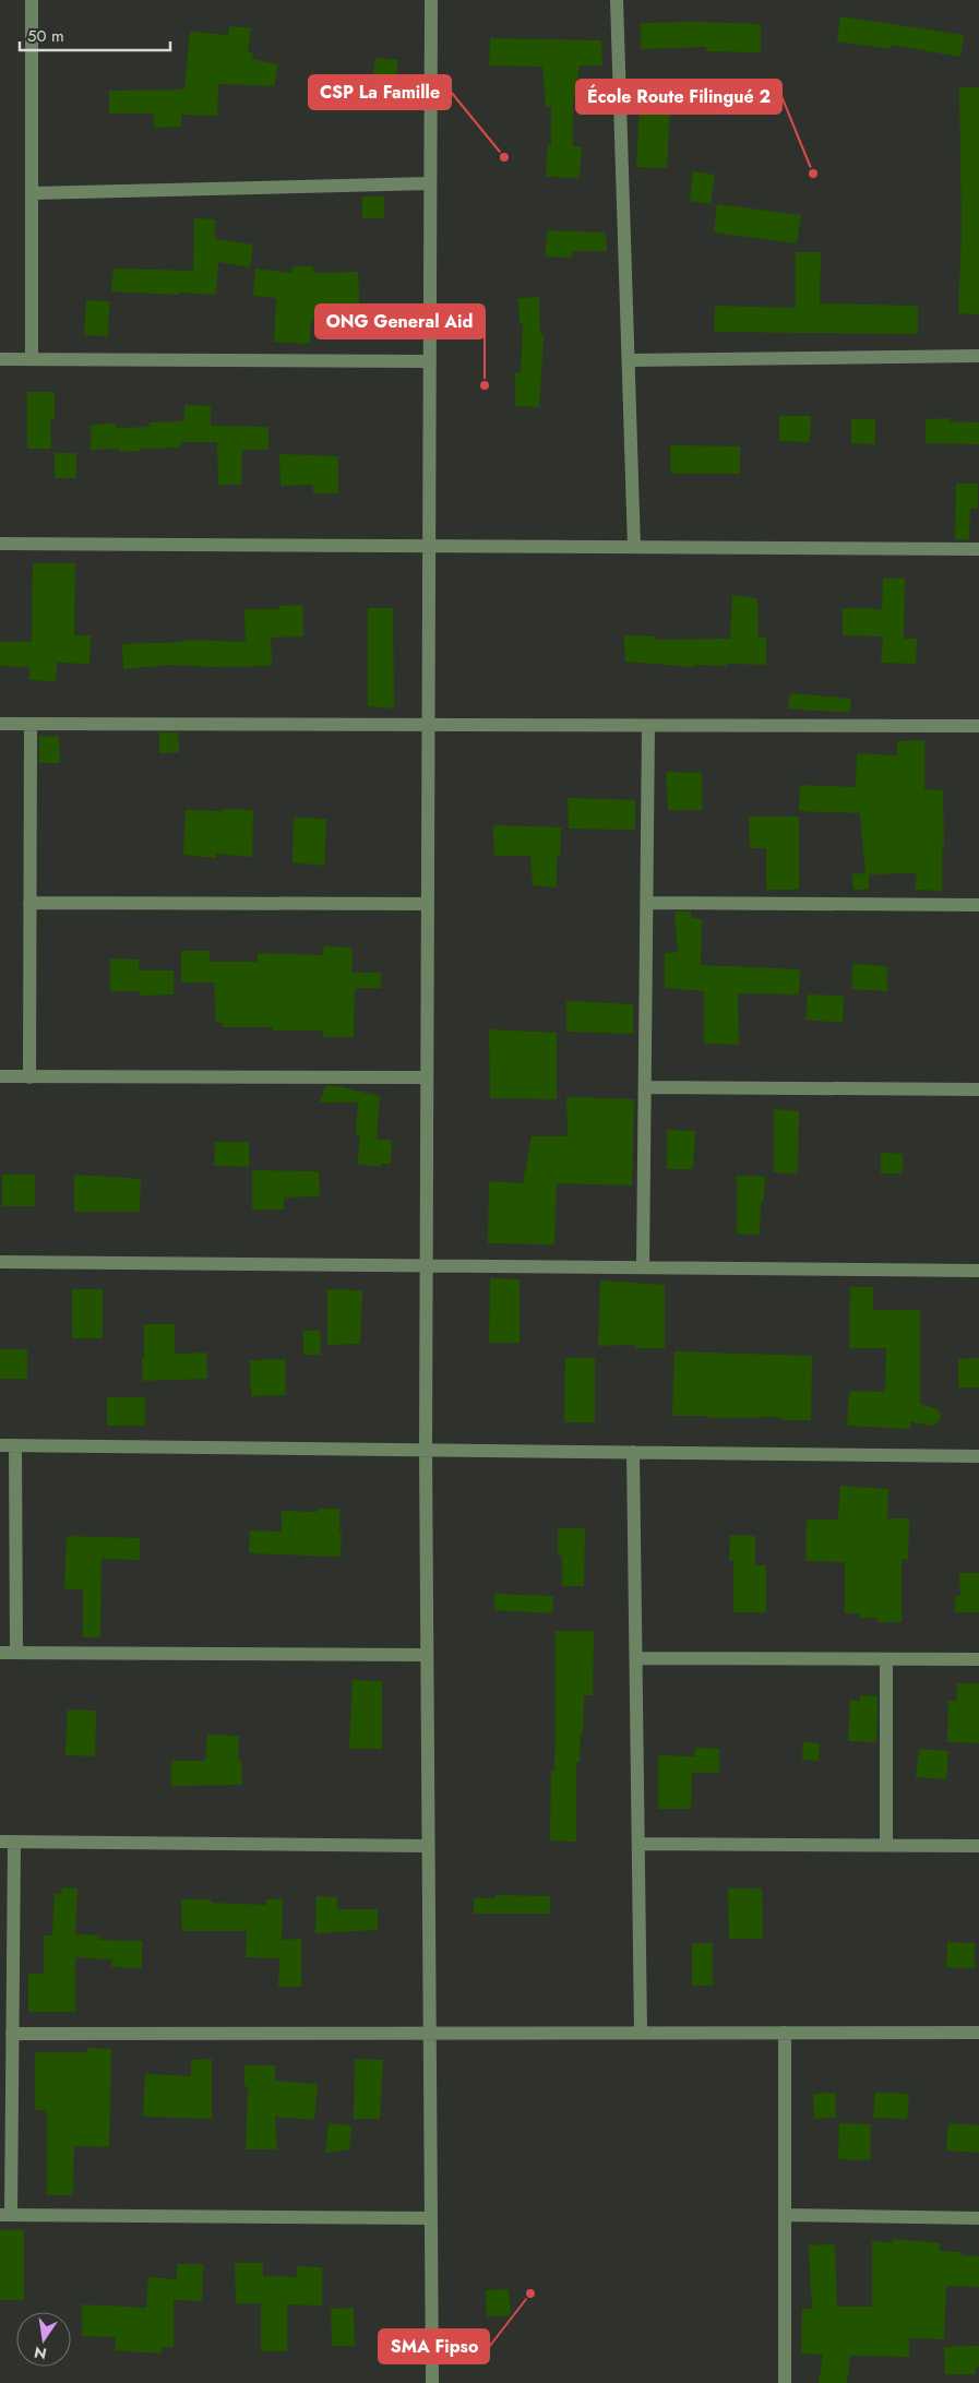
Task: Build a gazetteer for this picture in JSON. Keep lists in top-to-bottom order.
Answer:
{
  "places": [
    "CSP La Famille",
    "École Route Filingué 2",
    "ONG General Aid",
    "SMA Fipso"
  ],
  "scale_bar": "50 m",
  "north": "bottom"
}
